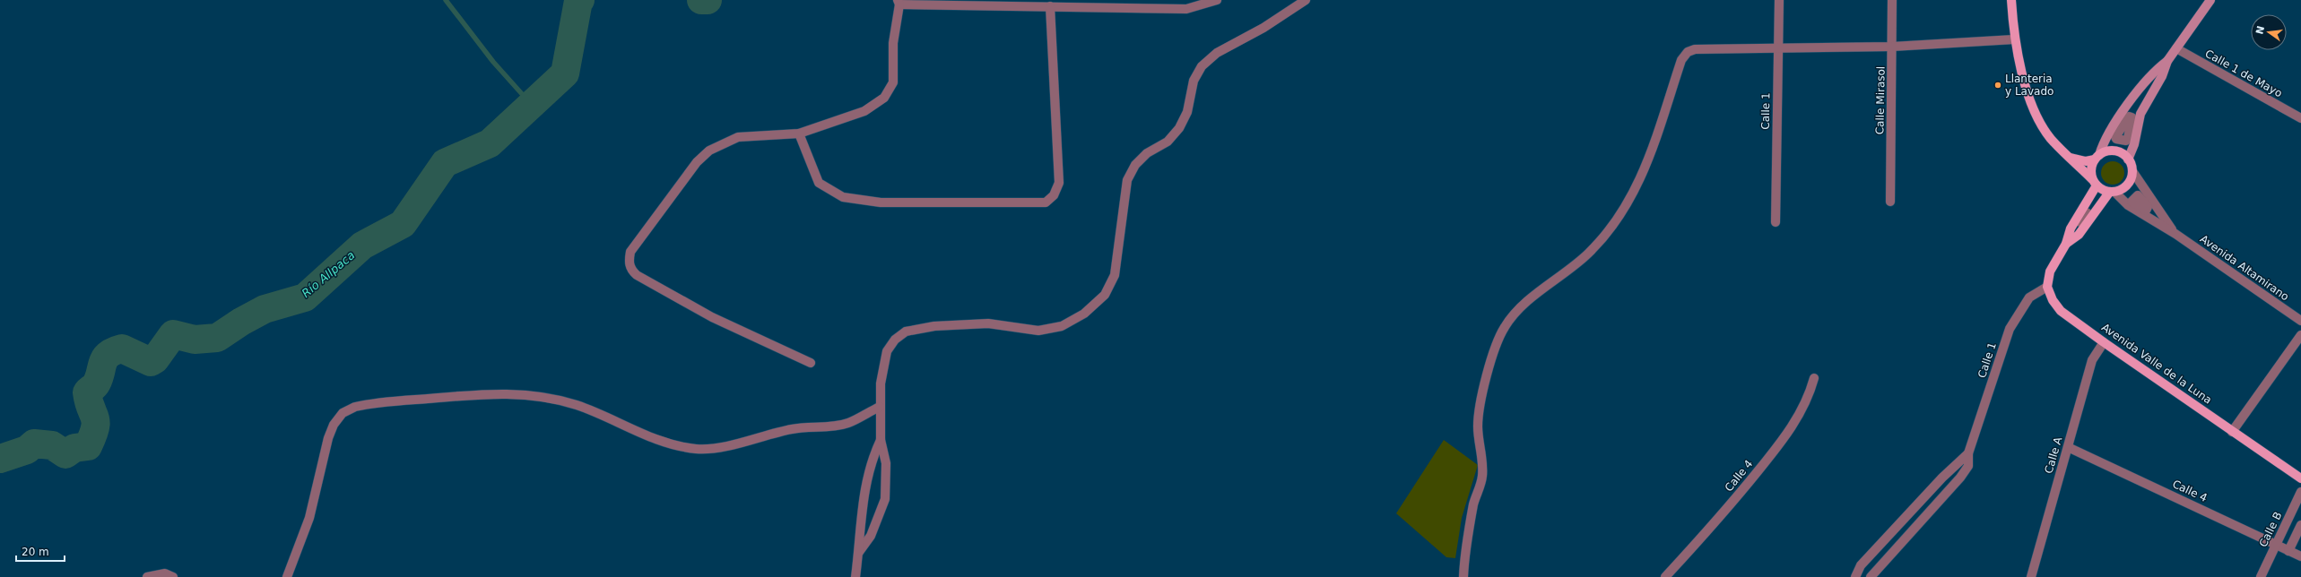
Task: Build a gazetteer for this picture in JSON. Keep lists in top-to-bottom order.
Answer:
{
  "streets": {
    "main road": ["Avenida Valle de la Luna"],
    "street": [
      "Calle 1 de Mayo",
      "Calle Mirasol",
      "Calle 1",
      "Avenida Altamirano",
      "Calle A",
      "Calle 4",
      "Calle B"
    ]
  },
  "crossings": [
    ["Calle 1", "Avenida Valle de la Luna"],
    ["Avenida Valle de la Luna", "Calle A"],
    ["Calle A", "Calle 4"],
    ["Calle 4", "Calle B"]
  ],
  "water": ["Río Allpaca"],
  "places": ["Llanteria y Lavado"],
  "scale_bar": "20 m",
  "north": "left"
}
